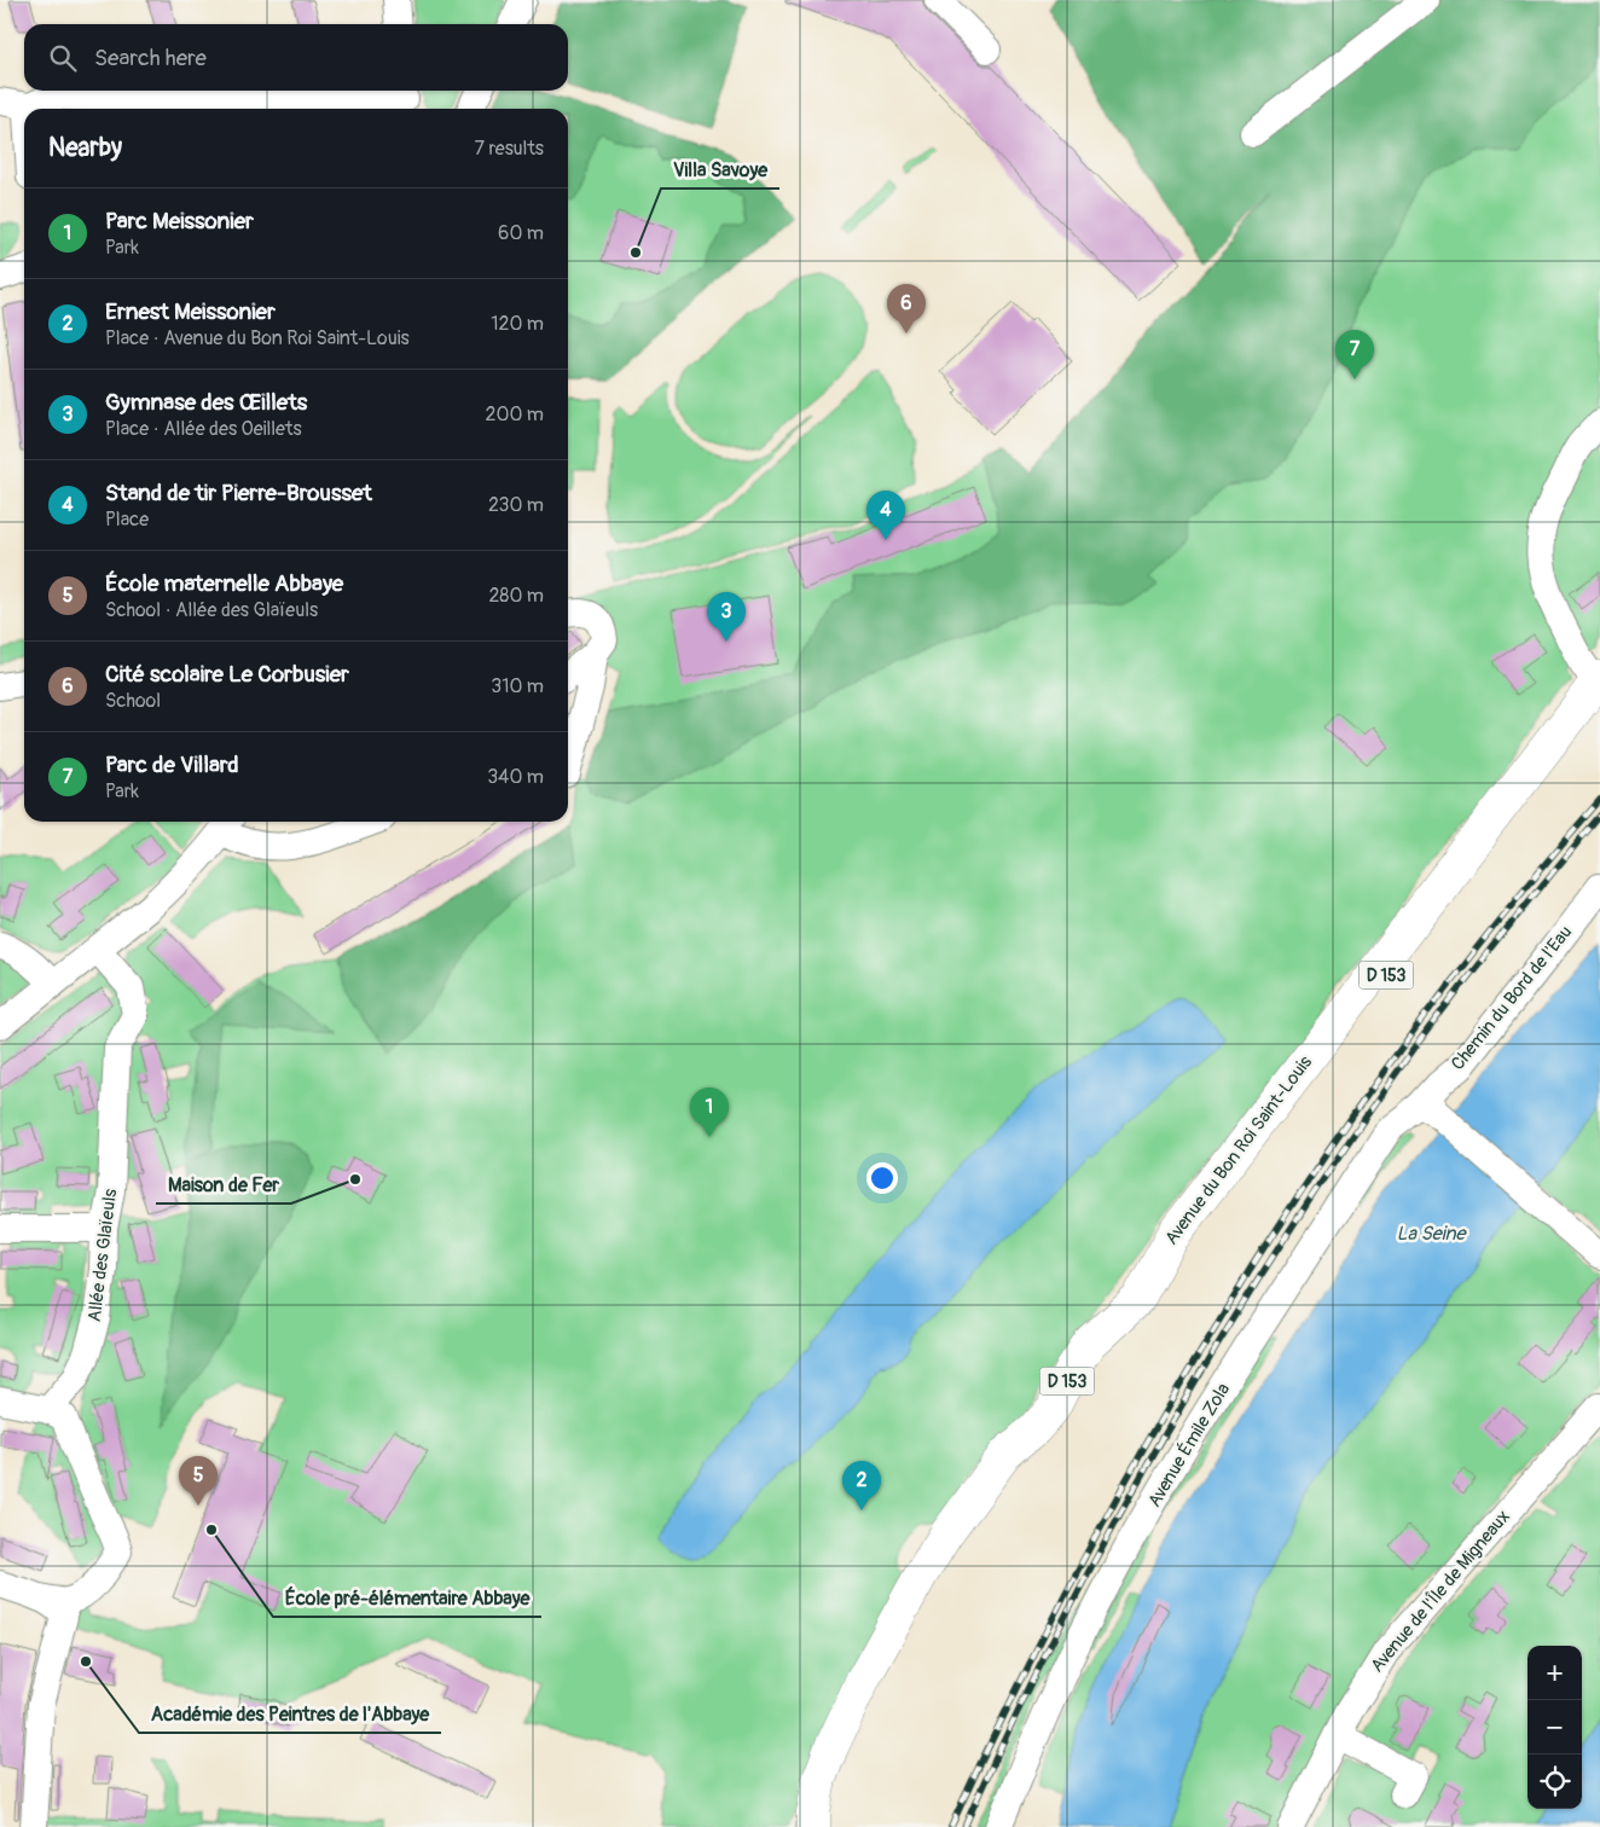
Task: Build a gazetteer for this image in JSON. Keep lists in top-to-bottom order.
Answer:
{
  "streets": {
    "main road": ["D 153", "Avenue du Bon Roi Saint-Louis"],
    "street": [
      "Chemin du Bord de l'Eau",
      "Allée des Glaïeuls",
      "Avenue Émile Zola",
      "Avenue de l'Île de Migneaux"
    ]
  },
  "crossings": [
    ["Chemin du Bord de l'Eau", "Avenue Émile Zola"]
  ],
  "water": ["La Seine"],
  "places": [
    "Villa Savoye",
    "Maison de Fer",
    "École pré-élémentaire Abbaye",
    "Académie des Peintres de l'Abbaye"
  ],
  "page": {
    "search": "Search here",
    "heading": ["Nearby", "7 results"],
    "list": [
      {
        "mark": "1",
        "name": "Parc Meissonier",
        "note": "Park",
        "value": "60 m"
      },
      {
        "mark": "2",
        "name": "Ernest Meissonier",
        "note": "Place · Avenue du Bon Roi Saint-Louis",
        "value": "120 m"
      },
      {
        "mark": "3",
        "name": "Gymnase des Œillets",
        "note": "Place · Allée des Oeillets",
        "value": "200 m"
      },
      {
        "mark": "4",
        "name": "Stand de tir Pierre-Brousset",
        "note": "Place",
        "value": "230 m"
      },
      {
        "mark": "5",
        "name": "École maternelle Abbaye",
        "note": "School · Allée des Glaïeuls",
        "value": "280 m"
      },
      {
        "mark": "6",
        "name": "Cité scolaire Le Corbusier",
        "note": "School",
        "value": "310 m"
      },
      {
        "mark": "7",
        "name": "Parc de Villard",
        "note": "Park",
        "value": "340 m"
      }
    ],
    "pins": [
      "6",
      "7",
      "4",
      "3",
      "1",
      "5",
      "2"
    ],
    "map_buttons": ["+", "−"]
  }
}
